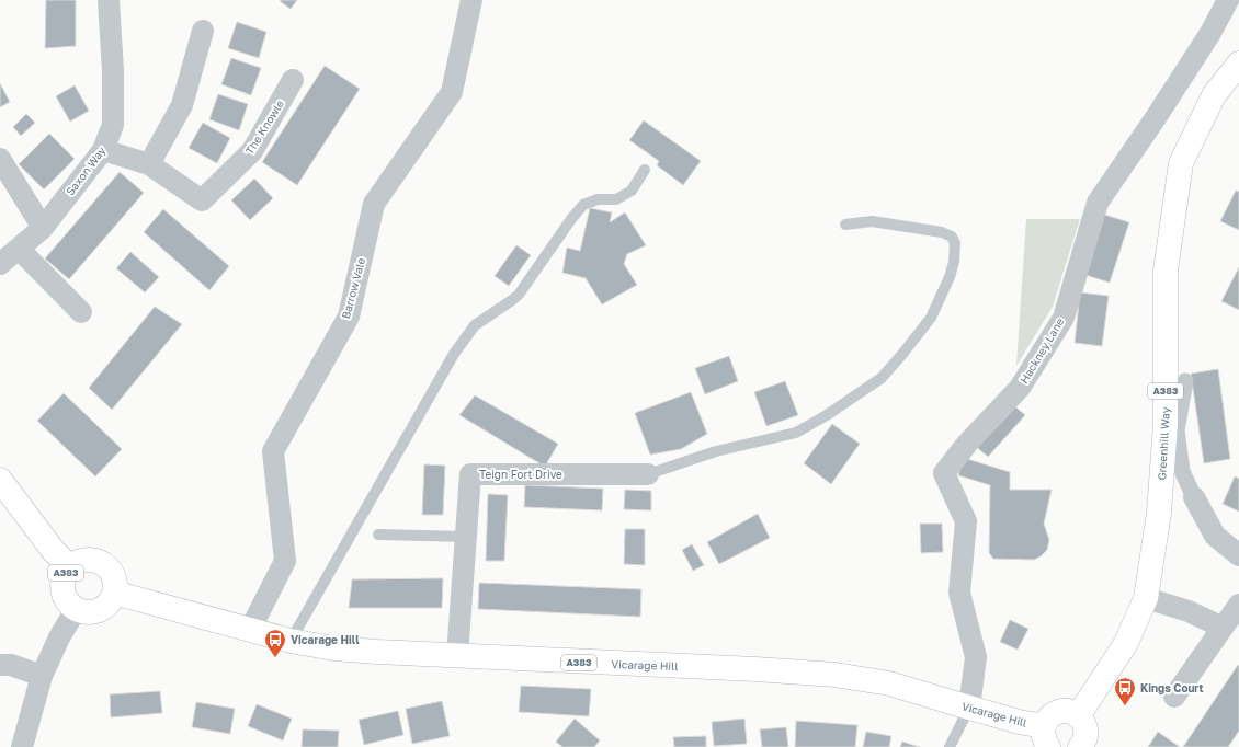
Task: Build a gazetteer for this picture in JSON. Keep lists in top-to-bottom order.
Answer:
{
  "streets": {
    "main road": ["A383", "Greenhill Way", "Vicarage Hill"],
    "street": [
      "The Knowle",
      "Saxon Way",
      "Barrow Vale",
      "Hackney Lane",
      "Teign Fort Drive"
    ]
  },
  "crossings": [
    ["The Knowle", "Saxon Way"],
    ["Barrow Vale", "Vicarage Hill"],
    ["Hackney Lane", "Vicarage Hill"],
    ["A383", "Vicarage Hill"],
    ["Greenhill Way", "Vicarage Hill"],
    ["Teign Fort Drive", "Vicarage Hill"]
  ],
  "places": {
    "bus stop": ["Vicarage Hill", "Kings Court"]
  }
}
